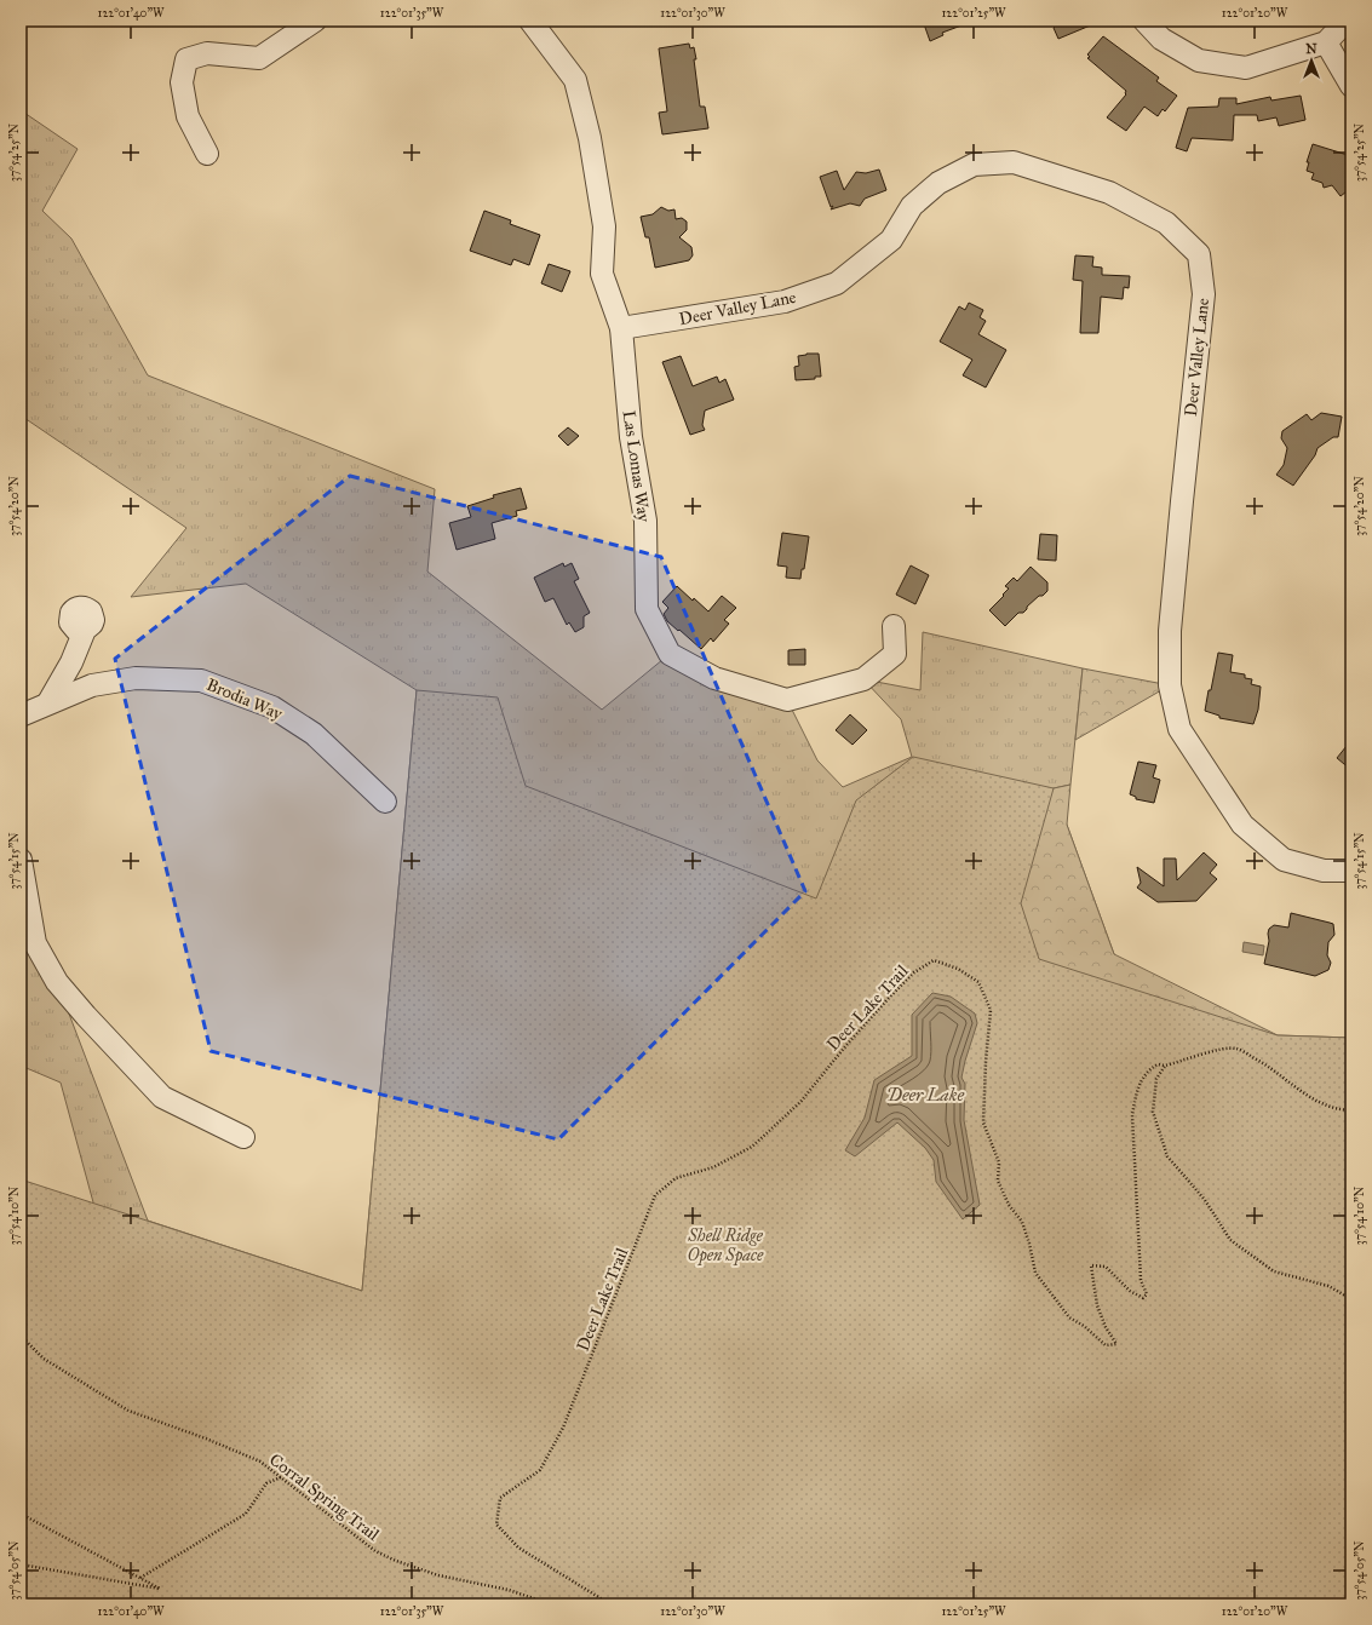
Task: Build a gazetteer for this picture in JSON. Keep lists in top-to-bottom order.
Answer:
{
  "streets": {
    "street": ["Deer Valley Lane", "Las Lomas Way", "Brodia Way"],
    "path": ["Deer Lake Trail", "Corral Spring Trail"]
  },
  "crossings": [
    ["Deer Valley Lane", "Las Lomas Way"]
  ],
  "water": ["Deer Lake"],
  "parks": ["Shell Ridge Open Space"],
  "north": "top",
  "coordinates": [
    "122°01'40\"W",
    "122°01'35\"W",
    "122°01'30\"W",
    "122°01'25\"W",
    "122°01'20\"W",
    "37°54'25\"N",
    "37°54'20\"N",
    "37°54'15\"N",
    "37°54'10\"N",
    "37°54'05\"N"
  ]
}
